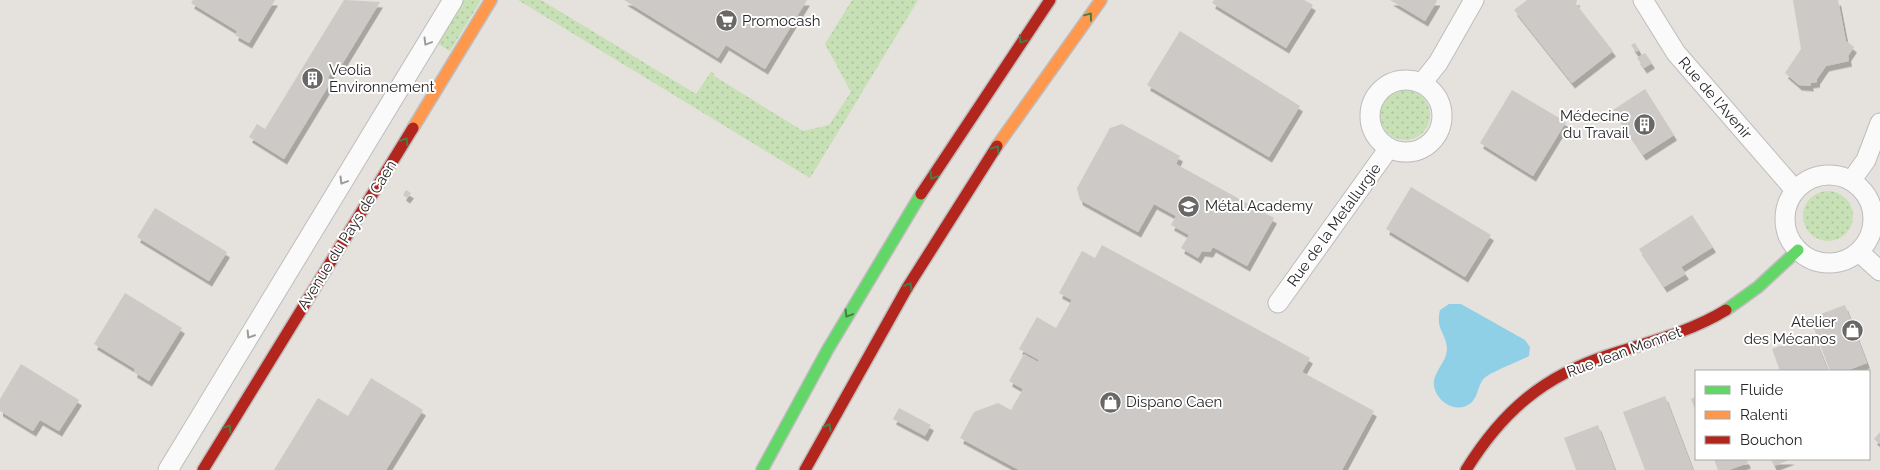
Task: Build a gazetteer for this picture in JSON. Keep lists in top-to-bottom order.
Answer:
{
  "streets": {
    "main road": ["Avenue du Pays de Caen", "Rue Jean Monnet"],
    "street": ["Rue de l'Avenir", "Rue de la Metallurgie"]
  },
  "crossings": [
    ["Rue de l'Avenir", "Rue Jean Monnet"]
  ],
  "places": {
    "supermarket": ["Promocash"],
    "building": ["Veolia Environnement", "Médecine du Travail"],
    "school or university": ["Métal Academy"],
    "shop": ["Atelier des Mécanos", "Dispano Caen"]
  },
  "legend": ["Fluide", "Ralenti", "Bouchon"]
}
